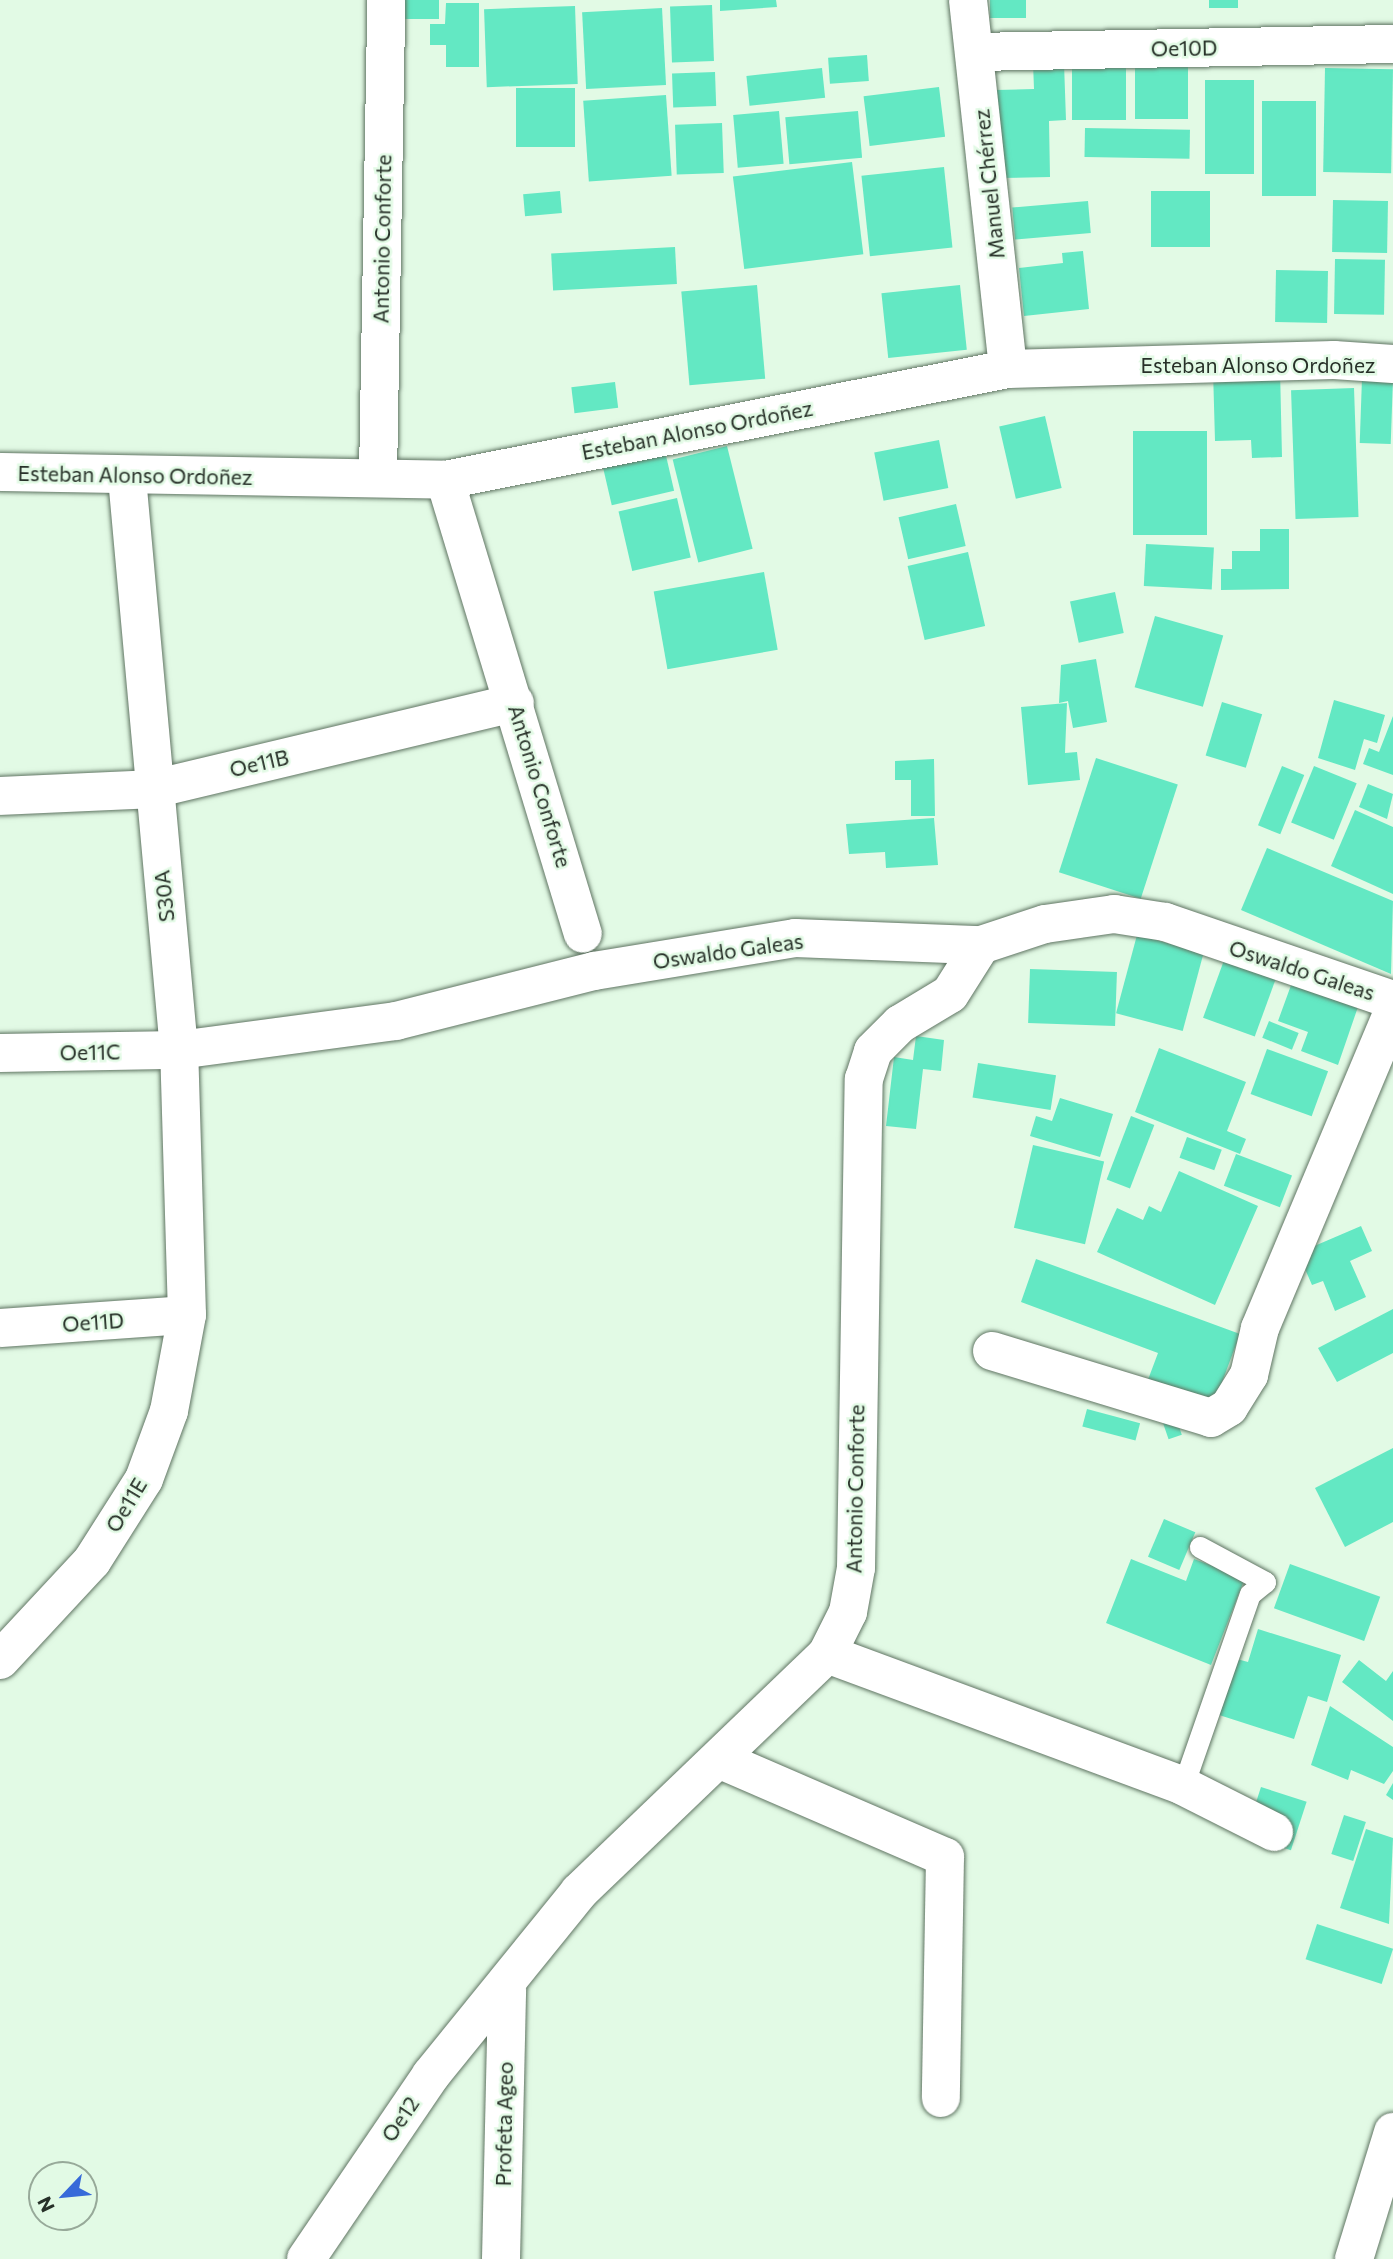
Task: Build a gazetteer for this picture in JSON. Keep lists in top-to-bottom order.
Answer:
{
  "streets": {
    "street": [
      "Oe10D",
      "Manuel Chérrez",
      "Antonio Conforte",
      "Esteban Alonso Ordoñez",
      "Oe11B",
      "S30A",
      "Oswaldo Galeas",
      "Oe11C",
      "Oe11D",
      "Oe11E",
      "Oe12",
      "Profeta Ageo"
    ]
  },
  "crossings": [
    ["Oe10D", "Manuel Chérrez"],
    ["Manuel Chérrez", "Esteban Alonso Ordoñez"],
    ["Antonio Conforte", "Esteban Alonso Ordoñez"],
    ["Antonio Conforte", "Oe11B"],
    ["Antonio Conforte", "Oswaldo Galeas"],
    ["Antonio Conforte", "Oe12"],
    ["Antonio Conforte", "Profeta Ageo"],
    ["Esteban Alonso Ordoñez", "S30A"],
    ["Oe11B", "S30A"],
    ["S30A", "Oswaldo Galeas"],
    ["S30A", "Oe11C"],
    ["S30A", "Oe11D"],
    ["S30A", "Oe11E"],
    ["Oswaldo Galeas", "Oe11C"],
    ["Oe11D", "Oe11E"],
    ["Oe12", "Profeta Ageo"]
  ],
  "north": "bottom left"
}
